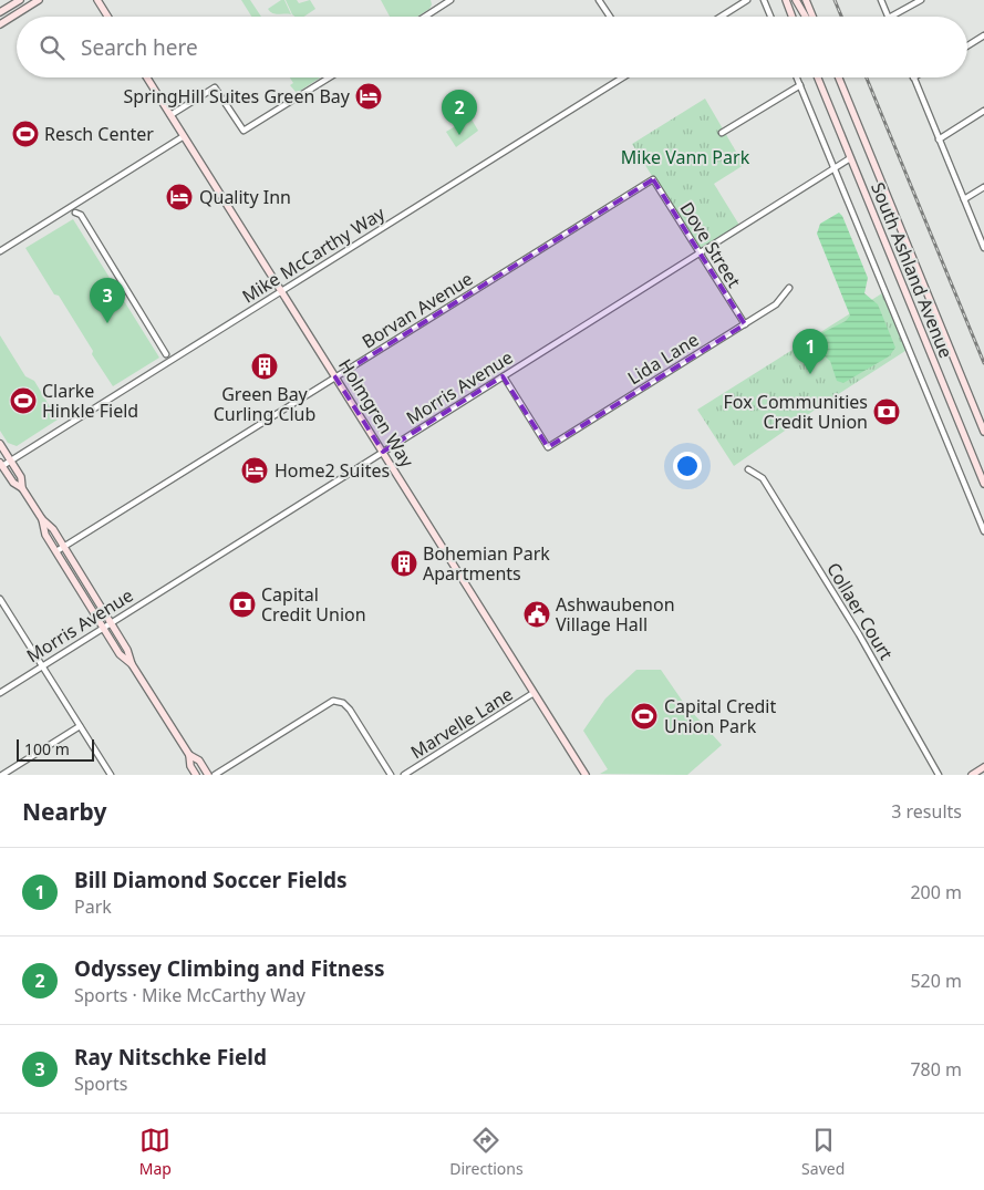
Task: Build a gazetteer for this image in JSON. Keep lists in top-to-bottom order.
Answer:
{
  "streets": {
    "street": [
      "Dove Street",
      "Mike McCarthy Way",
      "South Ashland Avenue",
      "Borvan Avenue",
      "Lida Lane",
      "Morris Avenue",
      "Holmgren Way",
      "Collaer Court",
      "Marvelle Lane"
    ]
  },
  "crossings": [
    ["Dove Street", "Borvan Avenue"],
    ["Dove Street", "Lida Lane"],
    ["Dove Street", "Morris Avenue"],
    ["Mike McCarthy Way", "Holmgren Way"],
    ["South Ashland Avenue", "Morris Avenue"],
    ["Borvan Avenue", "Holmgren Way"],
    ["Lida Lane", "Morris Avenue"],
    ["Morris Avenue", "Holmgren Way"],
    ["Holmgren Way", "Marvelle Lane"]
  ],
  "parks": ["Mike Vann Park"],
  "places": {
    "hotel": ["SpringHill Suites Green Bay", "Quality Inn", "Home2 Suites"],
    "sports": ["Resch Center", "Clarke Hinkle Field", "Capital Credit Union Park"],
    "building": ["Green Bay Curling Club", "Bohemian Park Apartments"],
    "bank": ["Fox Communities Credit Union", "Capital Credit Union"],
    "public building": ["Ashwaubenon Village Hall"]
  },
  "scale_bar": "100 m",
  "page": {
    "search": "Search here",
    "pins": ["2", "3", "1"],
    "scale": "100 m",
    "heading": ["Nearby", "3 results"],
    "list": [
      {
        "mark": "1",
        "name": "Bill Diamond Soccer Fields",
        "note": "Park",
        "value": "200 m"
      },
      {
        "mark": "2",
        "name": "Odyssey Climbing and Fitness",
        "note": "Sports · Mike McCarthy Way",
        "value": "520 m"
      },
      {
        "mark": "3",
        "name": "Ray Nitschke Field",
        "note": "Sports",
        "value": "780 m"
      }
    ],
    "nav": ["Map", "Directions", "Saved"]
  }
}
